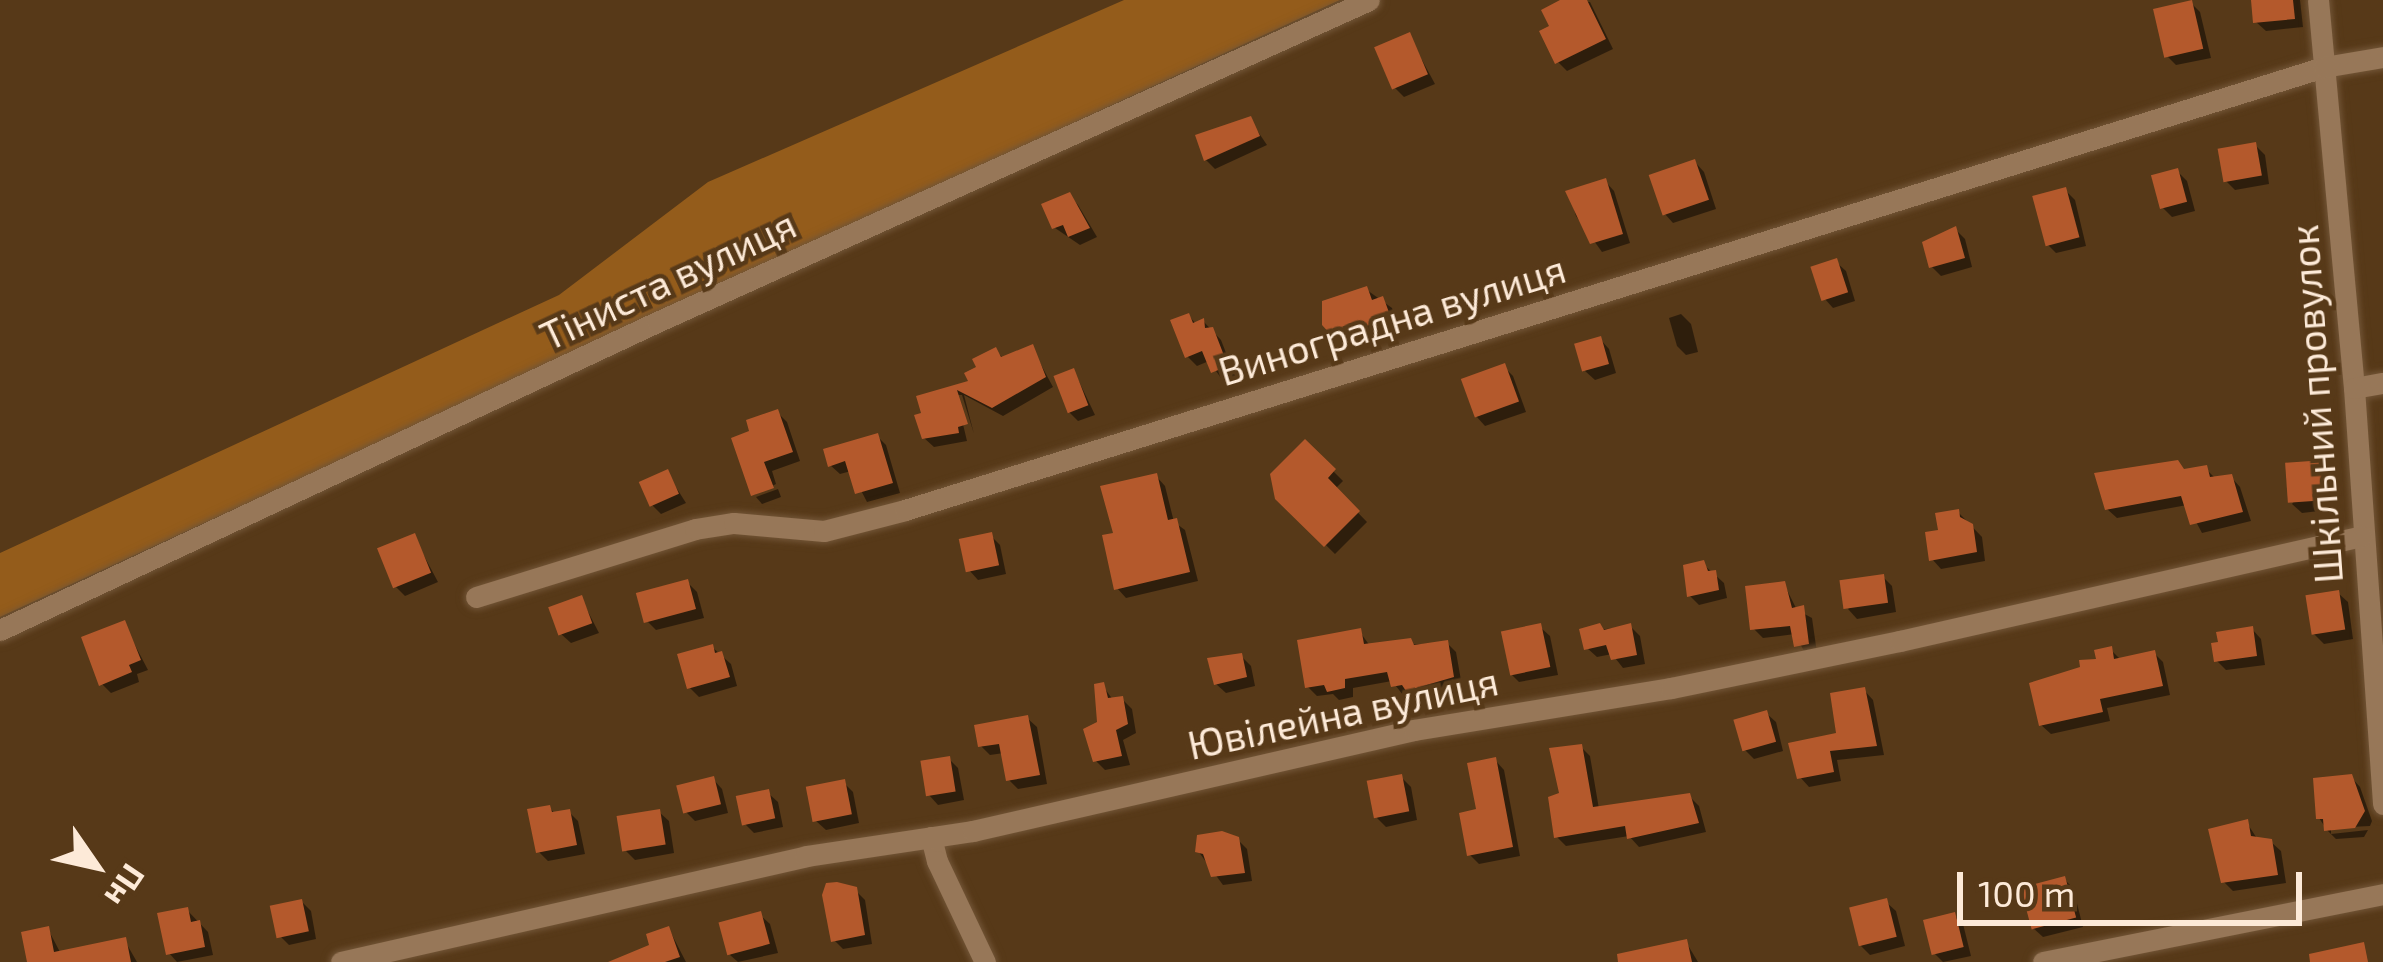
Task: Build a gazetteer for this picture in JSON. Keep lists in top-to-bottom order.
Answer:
{
  "streets": {
    "street": [
      "Тіниста вулиця",
      "Виноградна вулиця",
      "Шкільний провулок",
      "Ювілейна вулиця"
    ]
  },
  "crossings": [
    ["Виноградна вулиця", "Шкільний провулок"],
    ["Шкільний провулок", "Ювілейна вулиця"]
  ],
  "scale_bar": "100 m",
  "north": "bottom right"
}
